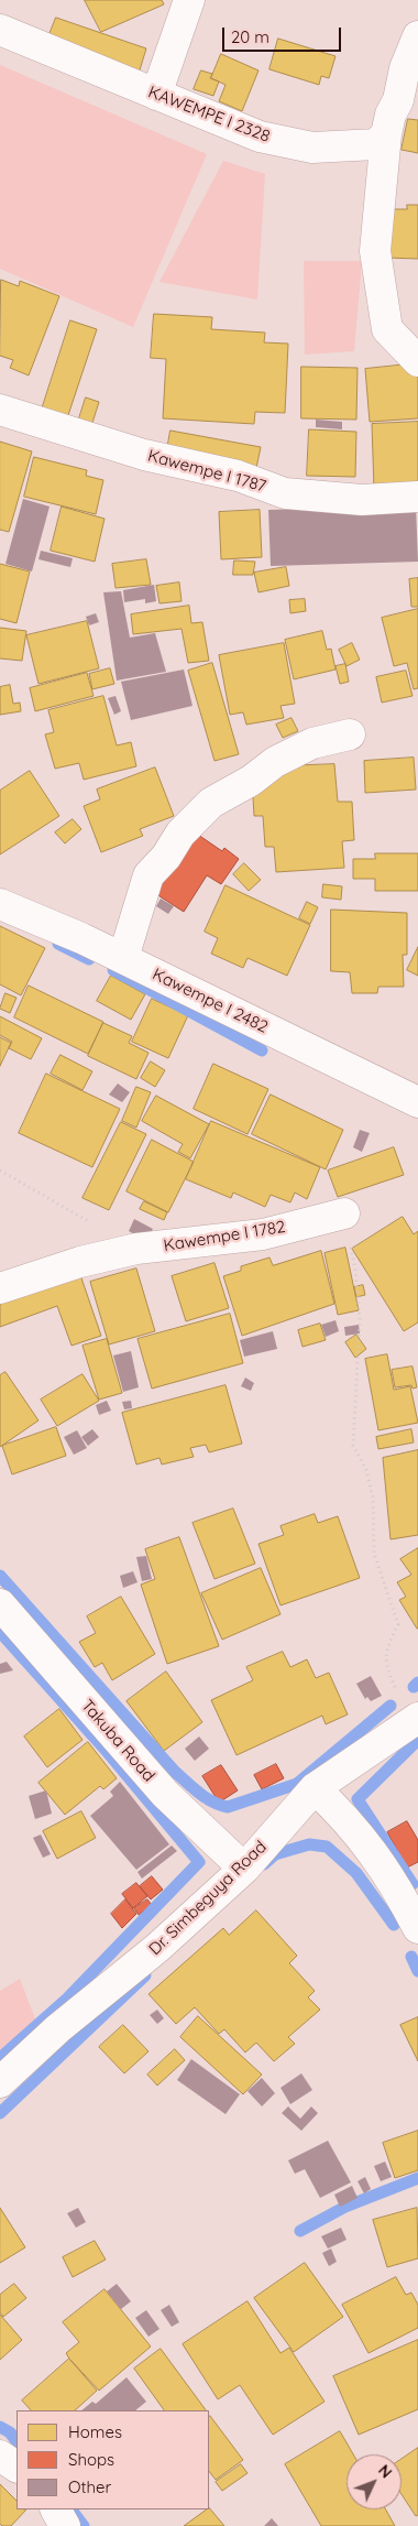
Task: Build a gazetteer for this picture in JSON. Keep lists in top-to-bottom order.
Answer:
{
  "streets": {
    "street": [
      "KAWEMPE I 2328",
      "Kawempe I 1787",
      "Kawempe I 2482",
      "Kawempe I 1782",
      "Takuba Road",
      "Dr. Simbeguya Road"
    ]
  },
  "crossings": [
    ["Takuba Road", "Dr. Simbeguya Road"]
  ],
  "legend": ["Homes", "Shops", "Other"],
  "scale_bar": "20 m",
  "north": "top right"
}
